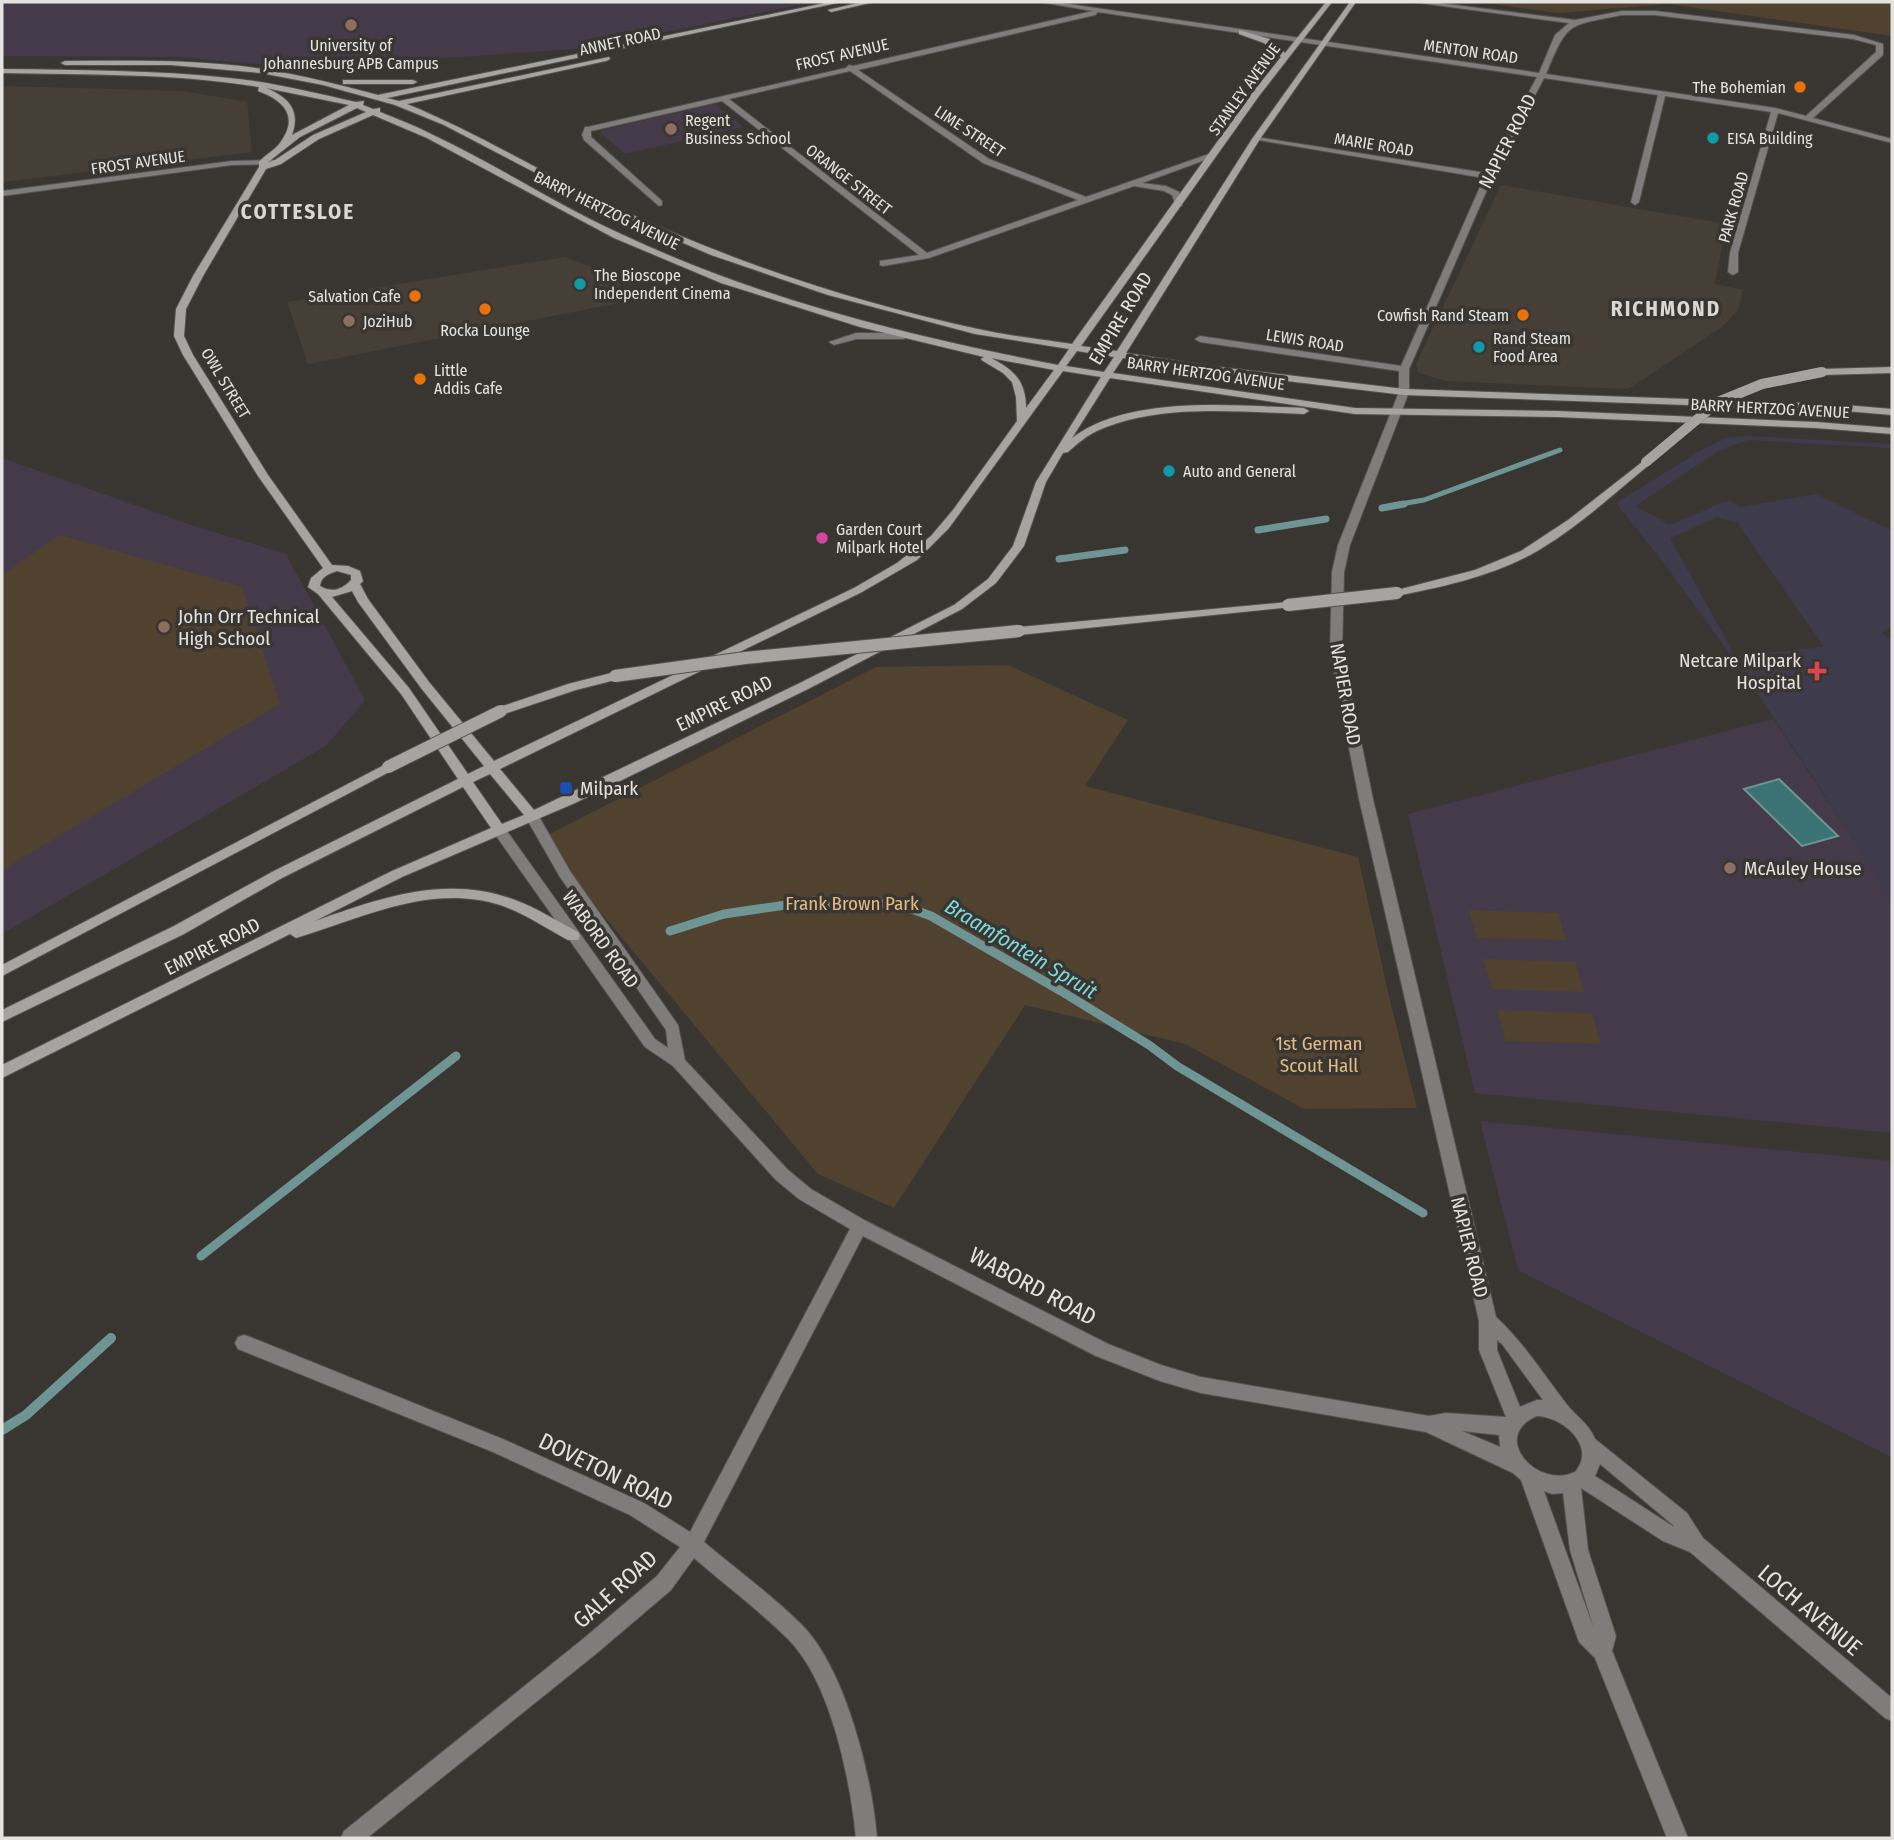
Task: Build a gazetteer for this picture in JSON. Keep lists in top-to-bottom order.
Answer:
{
  "streets": {
    "main road": [
      "ANNET ROAD",
      "STANLEY AVENUE",
      "BARRY HERTZOG AVENUE",
      "EMPIRE ROAD",
      "OWL STREET"
    ],
    "street": [
      "MENTON ROAD",
      "FROST AVENUE",
      "LIME STREET",
      "NAPIER ROAD",
      "MARIE ROAD",
      "ORANGE STREET",
      "PARK ROAD",
      "LEWIS ROAD",
      "WABORD ROAD",
      "DOVETON ROAD",
      "GALE ROAD",
      "LOCH AVENUE"
    ]
  },
  "crossings": [
    ["ANNET ROAD", "BARRY HERTZOG AVENUE"],
    ["ANNET ROAD", "OWL STREET"],
    ["MENTON ROAD", "FROST AVENUE"],
    ["MENTON ROAD", "STANLEY AVENUE"],
    ["MENTON ROAD", "NAPIER ROAD"],
    ["MENTON ROAD", "PARK ROAD"],
    ["FROST AVENUE", "LIME STREET"],
    ["FROST AVENUE", "ORANGE STREET"],
    ["FROST AVENUE", "OWL STREET"],
    ["STANLEY AVENUE", "LIME STREET"],
    ["STANLEY AVENUE", "MARIE ROAD"],
    ["STANLEY AVENUE", "ORANGE STREET"],
    ["STANLEY AVENUE", "EMPIRE ROAD"],
    ["NAPIER ROAD", "MARIE ROAD"],
    ["NAPIER ROAD", "BARRY HERTZOG AVENUE"],
    ["NAPIER ROAD", "LEWIS ROAD"],
    ["NAPIER ROAD", "WABORD ROAD"],
    ["NAPIER ROAD", "LOCH AVENUE"],
    ["MARIE ROAD", "EMPIRE ROAD"],
    ["BARRY HERTZOG AVENUE", "EMPIRE ROAD"],
    ["BARRY HERTZOG AVENUE", "OWL STREET"],
    ["EMPIRE ROAD", "WABORD ROAD"],
    ["WABORD ROAD", "GALE ROAD"],
    ["WABORD ROAD", "LOCH AVENUE"],
    ["DOVETON ROAD", "GALE ROAD"]
  ],
  "districts": ["COTTESLOE", "RICHMOND"],
  "water": ["Braamfontein Spruit"],
  "parks": ["Frank Brown Park", "1st German Scout Hall"],
  "places": {
    "other": [
      "University of Johannesburg APB Campus",
      "The Bohemian",
      "Regent Business School",
      "EISA Building",
      "The Bioscope Independent Cinema",
      "Salvation Cafe",
      "Rocka Lounge",
      "Cowfish Rand Steam",
      "JoziHub",
      "Rand Steam Food Area",
      "Little Addis Cafe",
      "Auto and General",
      "Garden Court Milpark Hotel",
      "John Orr Technical High School",
      "McAuley House"
    ],
    "health": ["Netcare Milpark Hospital"],
    "transit": ["Milpark"]
  }
}
